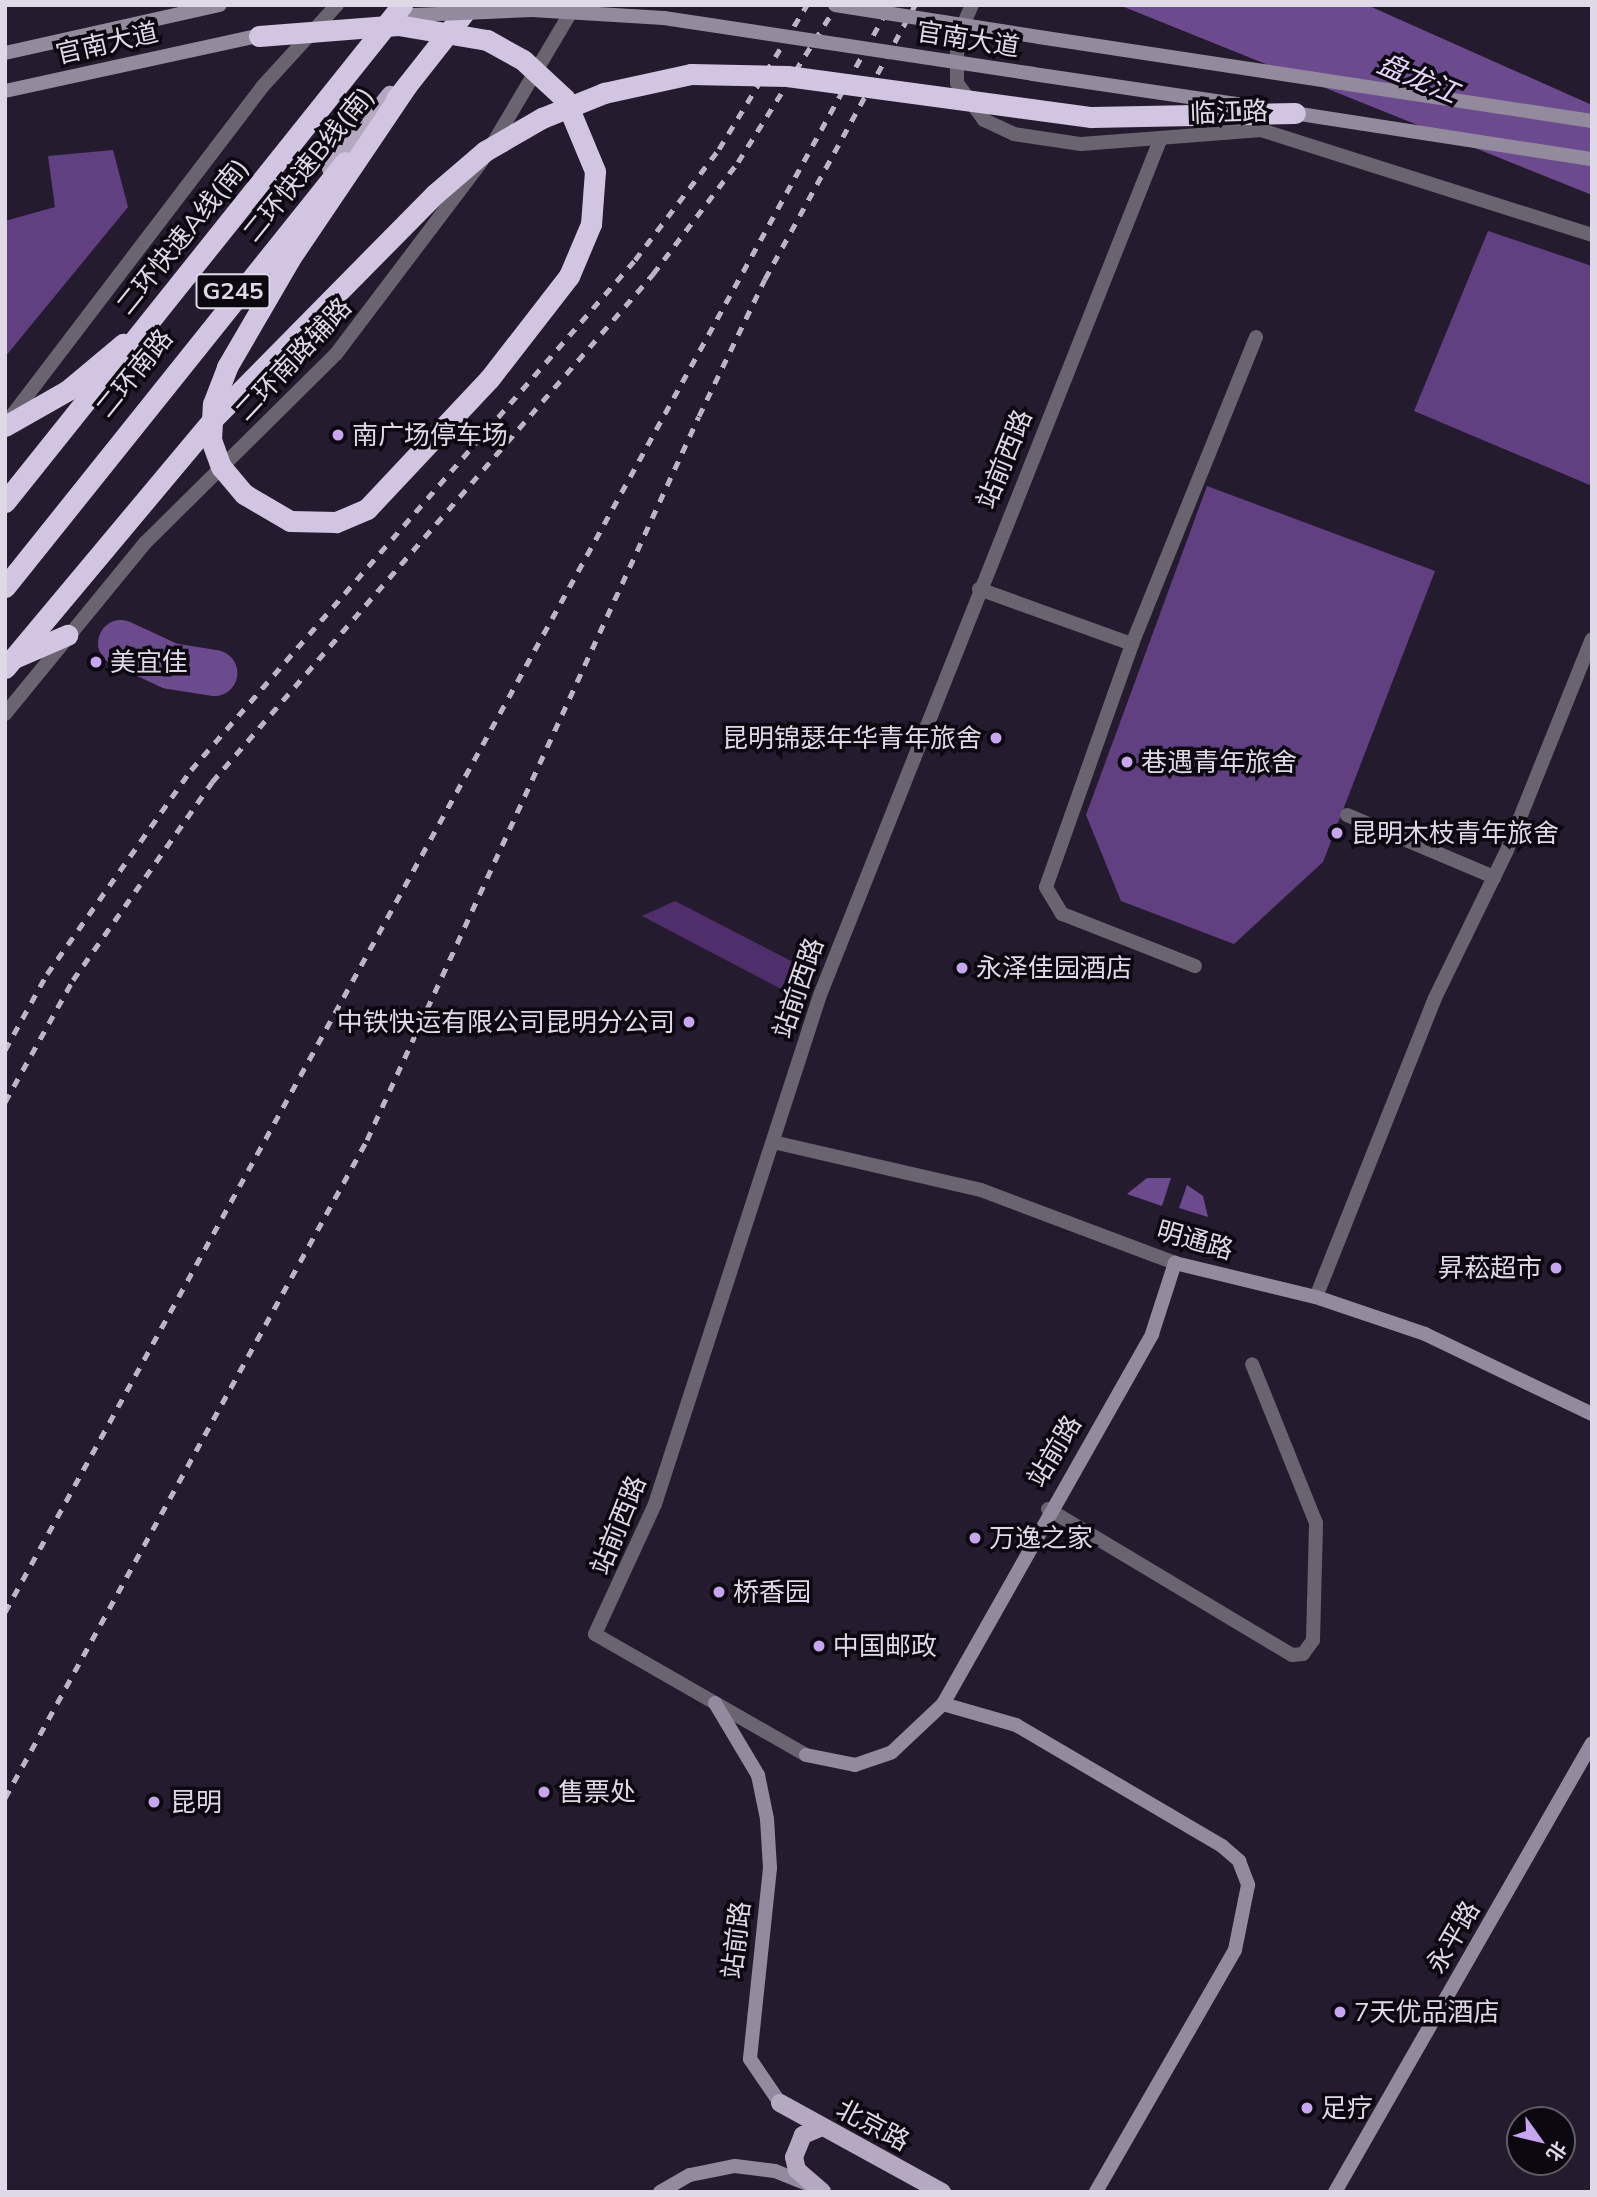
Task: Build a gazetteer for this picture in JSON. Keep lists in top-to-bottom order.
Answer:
{
  "streets": {
    "highway": ["二环快速B线(南)", "二环快速A线(南)"],
    "main road": ["G245", "二环南路", "北京路"],
    "street": [
      "官南大道",
      "临江路",
      "二环南路辅路",
      "站前西路",
      "明通路",
      "站前路",
      "永平路"
    ]
  },
  "crossings": [
    ["临江路", "站前西路"],
    ["站前西路", "明通路"],
    ["站前西路", "站前路"],
    ["明通路", "站前路"],
    ["站前路", "北京路"]
  ],
  "water": ["盘龙江"],
  "places": [
    "南广场停车场",
    "美宜佳",
    "昆明锦瑟年华青年旅舍",
    "巷遇青年旅舍",
    "昆明木枝青年旅舍",
    "永泽佳园酒店",
    "中铁快运有限公司昆明分公司",
    "昇菘超市",
    "万逸之家",
    "桥香园",
    "中国邮政",
    "售票处",
    "昆明",
    "7天优品酒店",
    "足疗"
  ],
  "north": "bottom right"
}
